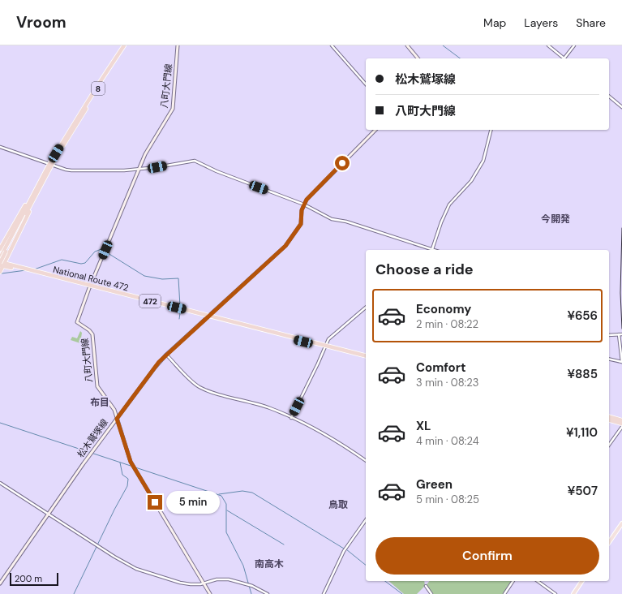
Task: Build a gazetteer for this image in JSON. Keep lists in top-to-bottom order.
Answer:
{
  "streets": {
    "highway": ["8", "National Route 472", "472"],
    "main road": ["八町大門線", "松木鷲塚線"]
  },
  "crossings": [
    ["八町大門線", "National Route 472"],
    ["八町大門線", "松木鷲塚線"],
    ["8", "National Route 472"],
    ["National Route 472", "松木鷲塚線"]
  ],
  "districts": [
    "今開発",
    "布目",
    "鳥取",
    "南高木"
  ],
  "scale_bar": "200 m",
  "page": {
    "header": "Vroom",
    "nav": ["Map", "Layers", "Share"],
    "banner": ["松木鷲塚線", "八町大門線"],
    "heading": "Choose a ride",
    "list": [
      {
        "name": "Economy",
        "note": "2 min · 08:22",
        "value": "¥656"
      },
      {
        "name": "Comfort",
        "note": "3 min · 08:23",
        "value": "¥885"
      },
      {
        "name": "XL",
        "note": "4 min · 08:24",
        "value": "¥1,110"
      },
      {
        "name": "Green",
        "note": "5 min · 08:25",
        "value": "¥507"
      }
    ],
    "bubble": "5 min",
    "buttons": "Confirm",
    "scale": "200 m"
  }
}
